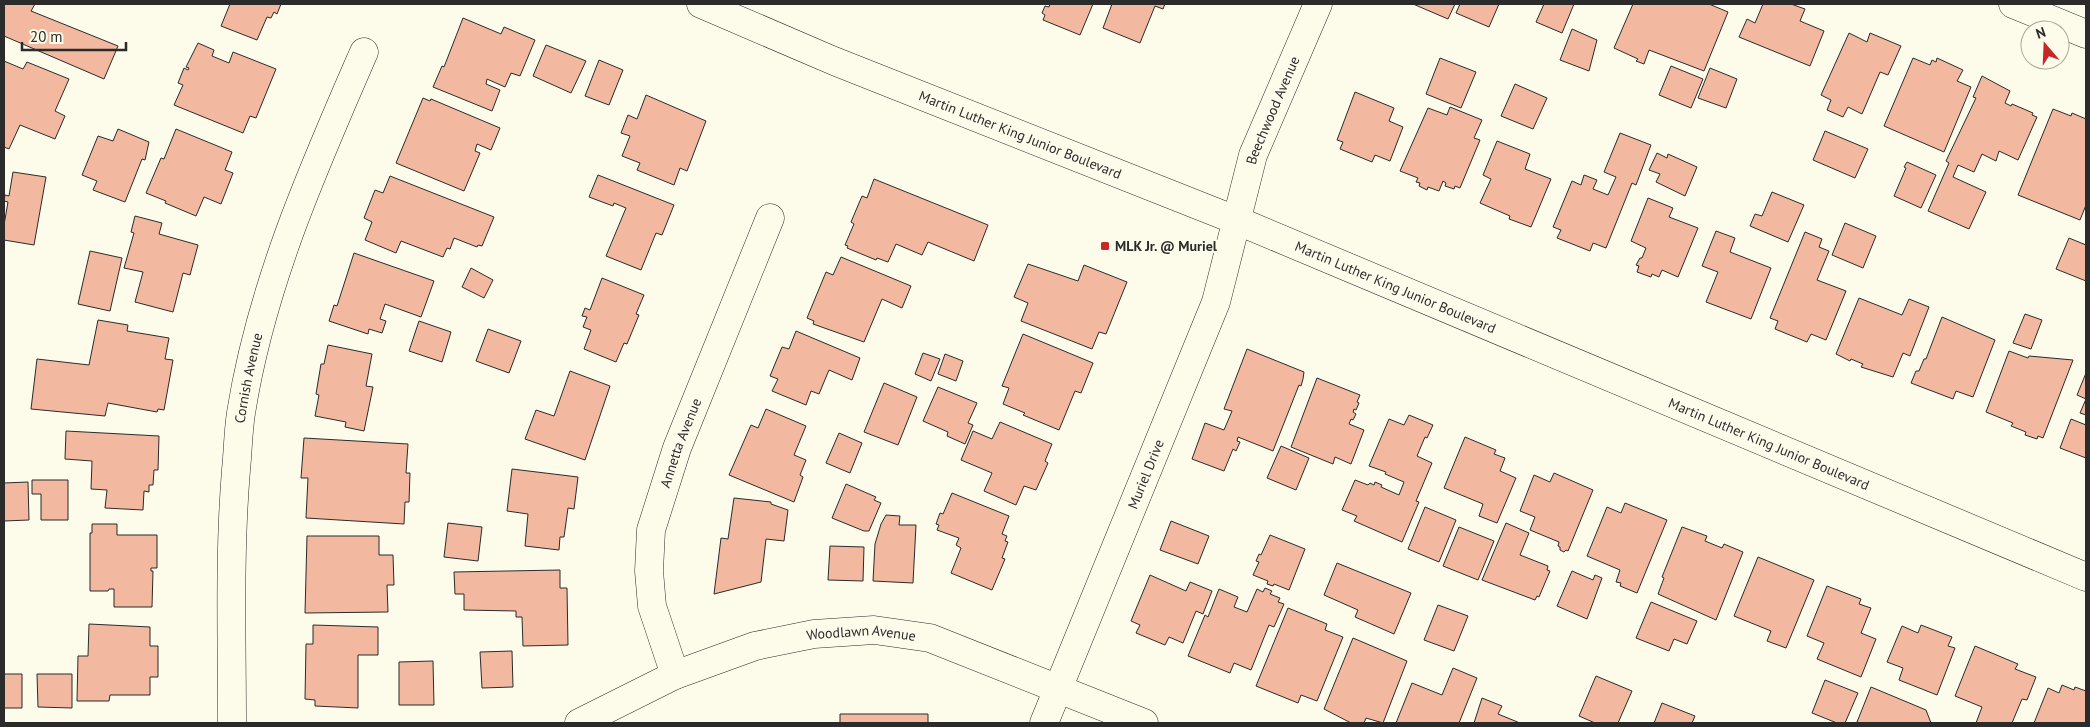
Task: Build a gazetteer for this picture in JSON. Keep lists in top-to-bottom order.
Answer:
{
  "streets": {
    "street": [
      "Beechwood Avenue",
      "Martin Luther King Junior Boulevard",
      "Cornish Avenue",
      "Annetta Avenue",
      "Muriel Drive",
      "Woodlawn Avenue"
    ]
  },
  "crossings": [
    ["Beechwood Avenue", "Martin Luther King Junior Boulevard"],
    ["Beechwood Avenue", "Muriel Drive"],
    ["Martin Luther King Junior Boulevard", "Muriel Drive"],
    ["Annetta Avenue", "Woodlawn Avenue"],
    ["Muriel Drive", "Woodlawn Avenue"]
  ],
  "places": {
    "transit": ["MLK Jr. @ Muriel"]
  },
  "scale_bar": "20 m",
  "north": "top"
}
